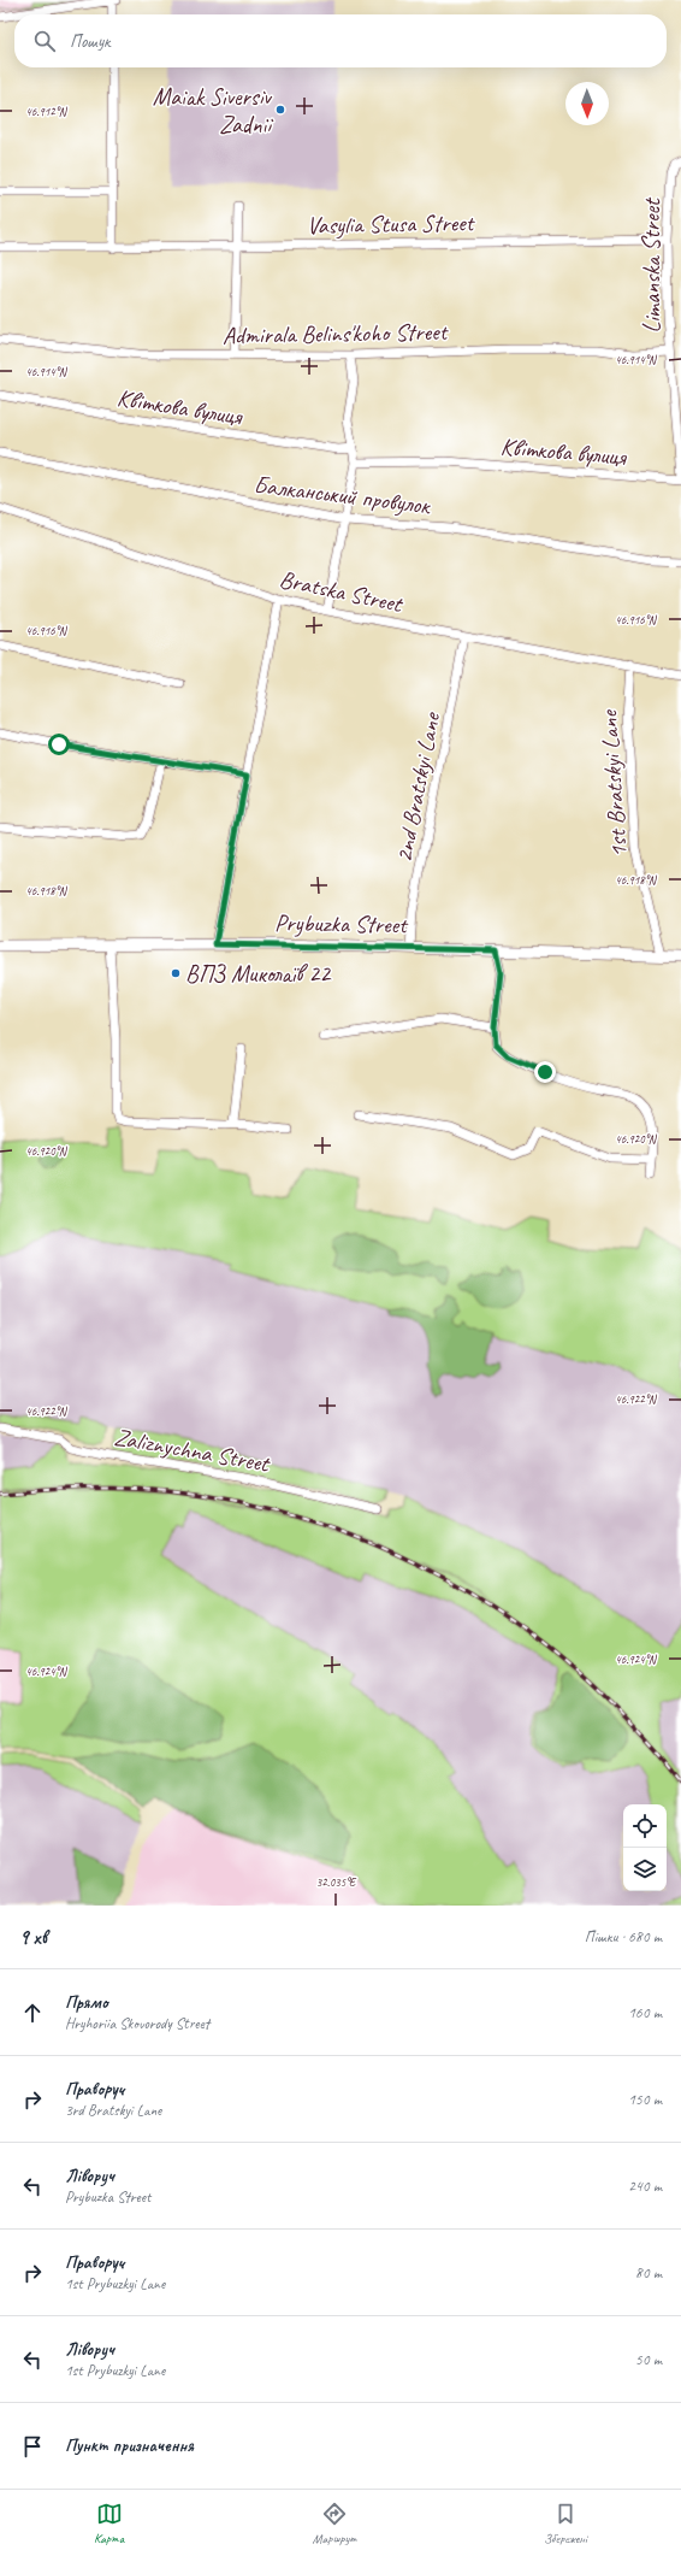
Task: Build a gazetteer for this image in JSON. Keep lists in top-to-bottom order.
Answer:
{
  "streets": {
    "street": [
      "Vasylia Stusa Street",
      "Limanska Street",
      "Admirala Belins'koho Street",
      "Квіткова вулиця",
      "Балканський провулок",
      "Bratska Street",
      "1st Bratskyi Lane",
      "2nd Bratskyi Lane",
      "Prybuzka Street",
      "Zaliznychna Street"
    ]
  },
  "crossings": [
    ["Vasylia Stusa Street", "Limanska Street"],
    ["Limanska Street", "Admirala Belins'koho Street"],
    ["Limanska Street", "Квіткова вулиця"],
    ["Bratska Street", "1st Bratskyi Lane"],
    ["Bratska Street", "2nd Bratskyi Lane"],
    ["1st Bratskyi Lane", "Prybuzka Street"],
    ["2nd Bratskyi Lane", "Prybuzka Street"]
  ],
  "places": ["Maiak Siversiv Zadnii", "ВПЗ Миколаїв 22"],
  "north": "bottom",
  "page": {
    "search": "Пошук",
    "heading": ["9 хв", "Пішки · 680 m"],
    "list": [
      ["Прямо", "Hryhoriia Skovorody Street", "160 m"],
      ["Праворуч", "3rd Bratskyi Lane", "150 m"],
      ["Ліворуч", "Prybuzka Street", "240 m"],
      ["Праворуч", "1st Prybuzkyi Lane", "80 m"],
      ["Ліворуч", "1st Prybuzkyi Lane", "50 m"],
      "Пункт призначення"
    ],
    "nav": ["Карта", "Маршрут", "Збережені"]
  },
  "coordinates": [
    "46.912°N",
    "46.914°N",
    "46.916°N",
    "46.918°N",
    "46.920°N",
    "46.922°N",
    "46.924°N",
    "32.035°E"
  ]
}
